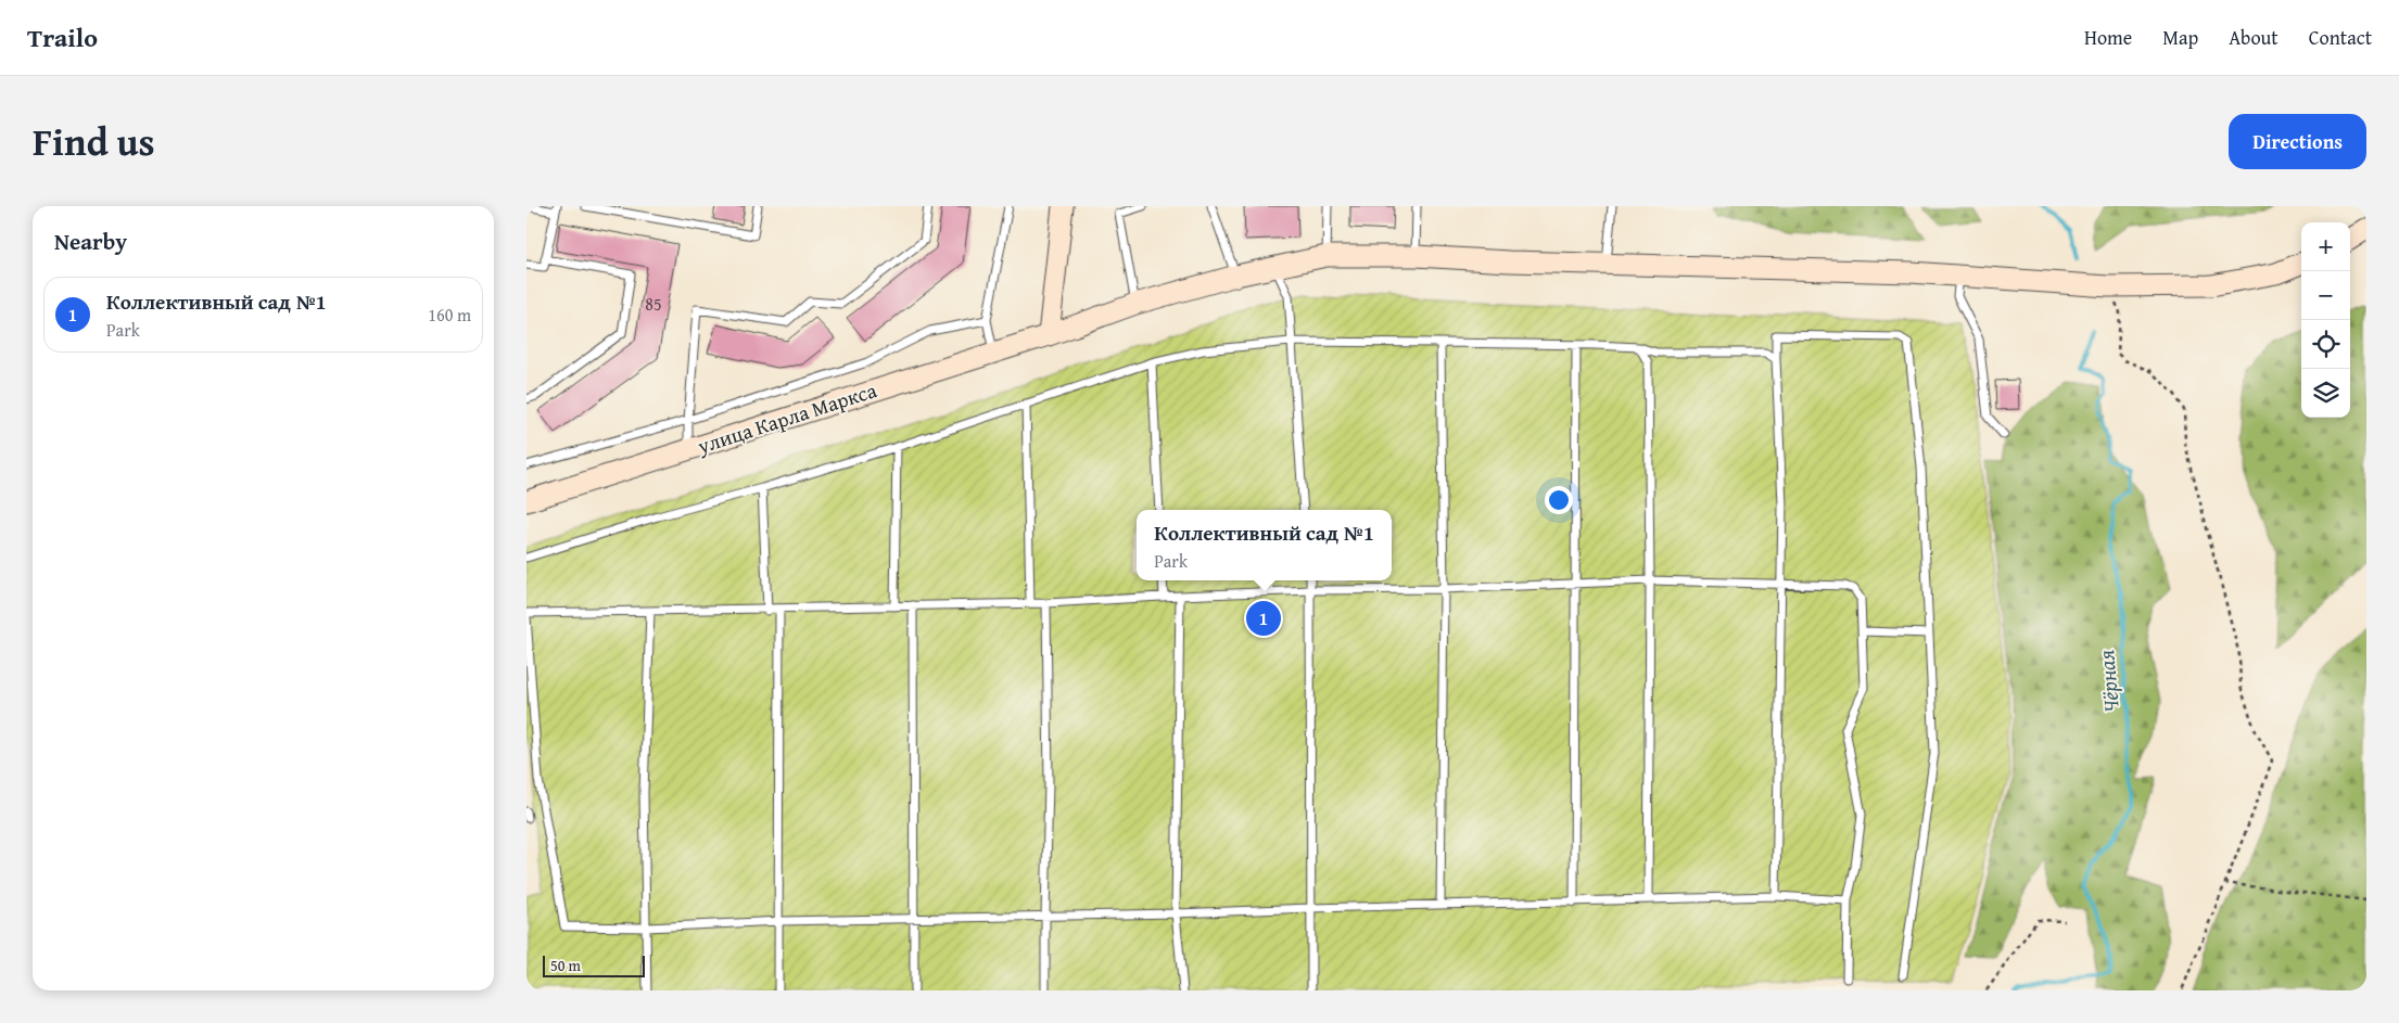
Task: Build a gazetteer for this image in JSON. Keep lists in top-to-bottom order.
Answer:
{
  "streets": {
    "street": ["улица Карла Маркса"]
  },
  "water": ["Чёрная"],
  "house_numbers": ["85"],
  "scale_bar": "50 m",
  "page": {
    "header": "Trailo",
    "nav": [
      "Home",
      "Map",
      "About",
      "Contact"
    ],
    "title": "Find us",
    "buttons": "Directions",
    "heading": "Nearby",
    "map_buttons": ["+", "−"],
    "list": [
      {
        "mark": "1",
        "name": "Коллективный сад №1",
        "note": "Park",
        "value": "160 m"
      }
    ],
    "popup": ["Коллективный сад №1", "Park"],
    "pins": "1",
    "scale": "50 m"
  }
}
